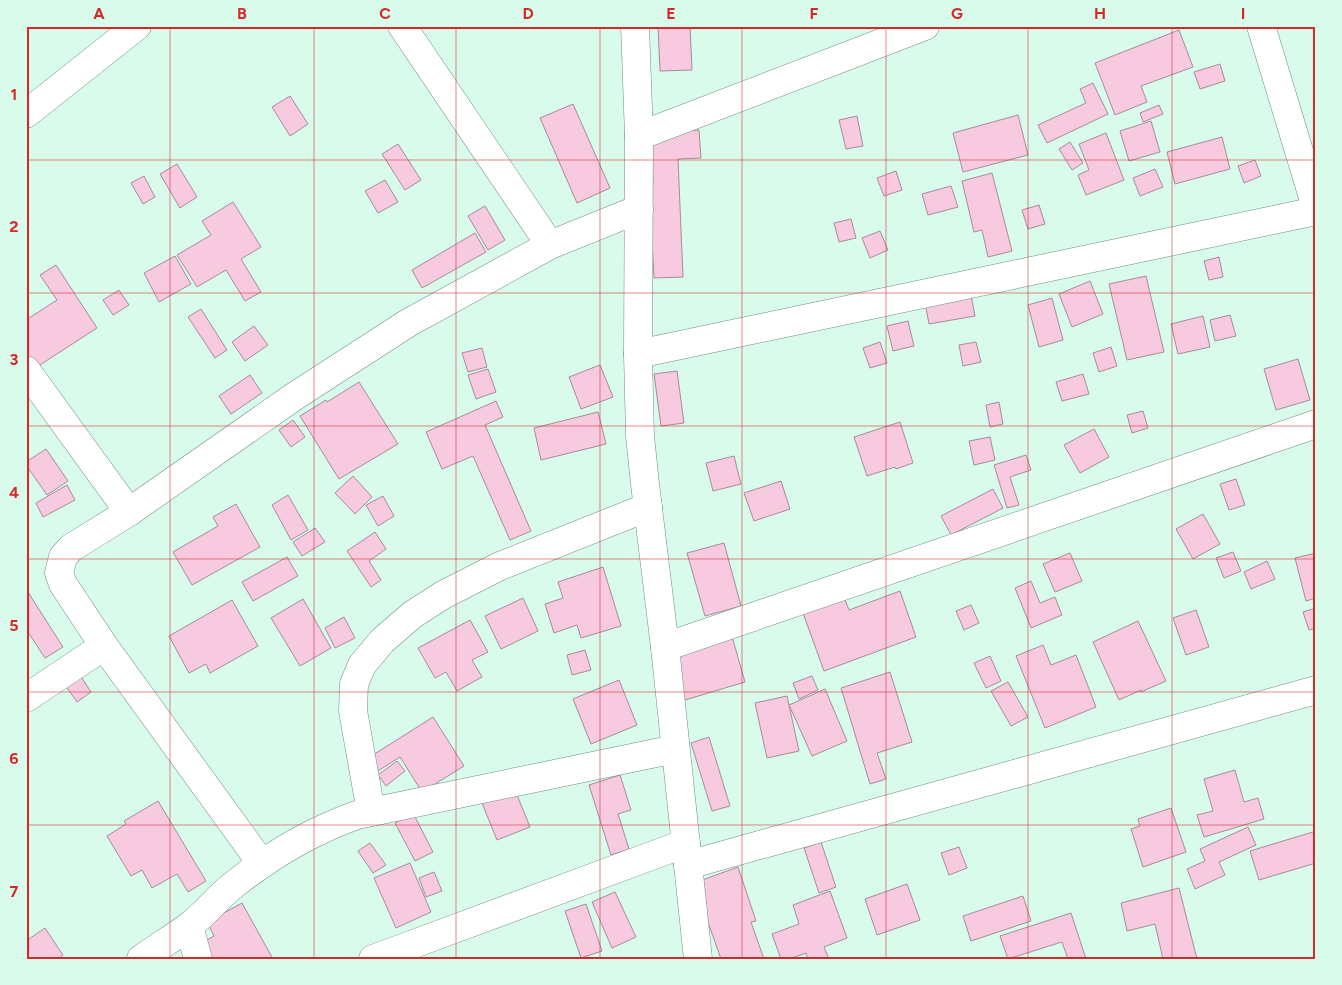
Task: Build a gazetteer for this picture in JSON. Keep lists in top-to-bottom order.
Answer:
{
  "grid": {
    "columns": [
      "A",
      "B",
      "C",
      "D",
      "E",
      "F",
      "G",
      "H",
      "I"
    ],
    "rows": [
      "1",
      "2",
      "3",
      "4",
      "5",
      "6",
      "7"
    ]
  }
}
